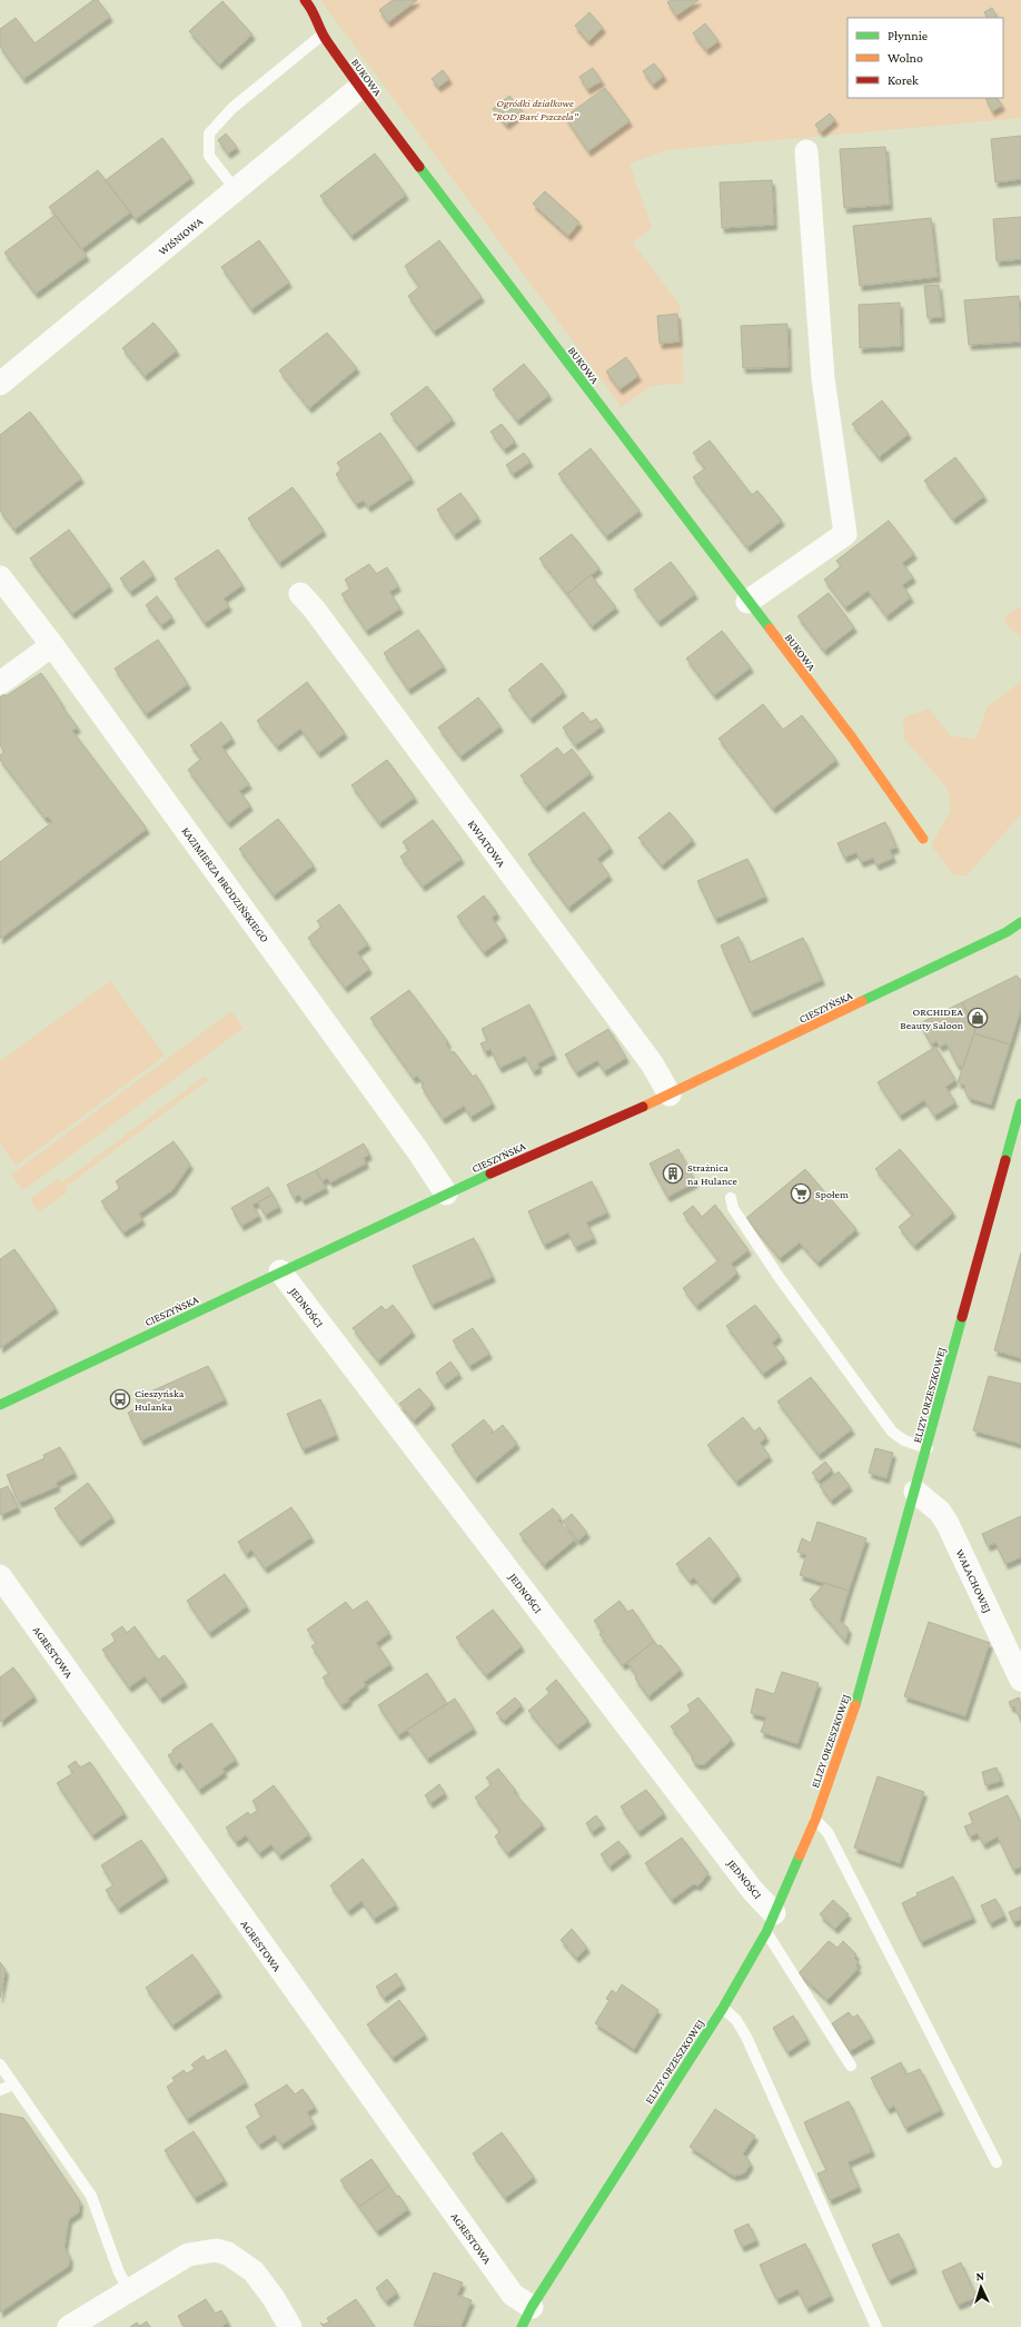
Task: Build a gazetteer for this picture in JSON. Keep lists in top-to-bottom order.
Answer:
{
  "streets": {
    "street": [
      "BUKOWA",
      "WIŚNIOWA",
      "KWIATOWA",
      "KAZIMIERZA BRODZIŃSKIEGO",
      "CIESZYŃSKA",
      "JEDNOŚCI",
      "ELIZY ORZESZKOWEJ",
      "WAŁACHOWEJ",
      "AGRESTOWA"
    ]
  },
  "crossings": [
    ["BUKOWA", "WIŚNIOWA"],
    ["KWIATOWA", "CIESZYŃSKA"],
    ["KAZIMIERZA BRODZIŃSKIEGO", "CIESZYŃSKA"],
    ["CIESZYŃSKA", "JEDNOŚCI"],
    ["JEDNOŚCI", "ELIZY ORZESZKOWEJ"],
    ["ELIZY ORZESZKOWEJ", "WAŁACHOWEJ"],
    ["ELIZY ORZESZKOWEJ", "AGRESTOWA"]
  ],
  "parks": ["Ogródki działkowe \"ROD Barć Pszczela\""],
  "places": {
    "shop": ["ORCHIDEA Beauty Saloon"],
    "building": ["Strażnica na Hulance"],
    "supermarket": ["Społem"],
    "bus stop": ["Cieszyńska Hulanka"]
  },
  "legend": ["Płynnie", "Wolno", "Korek"],
  "north": "top"
}
